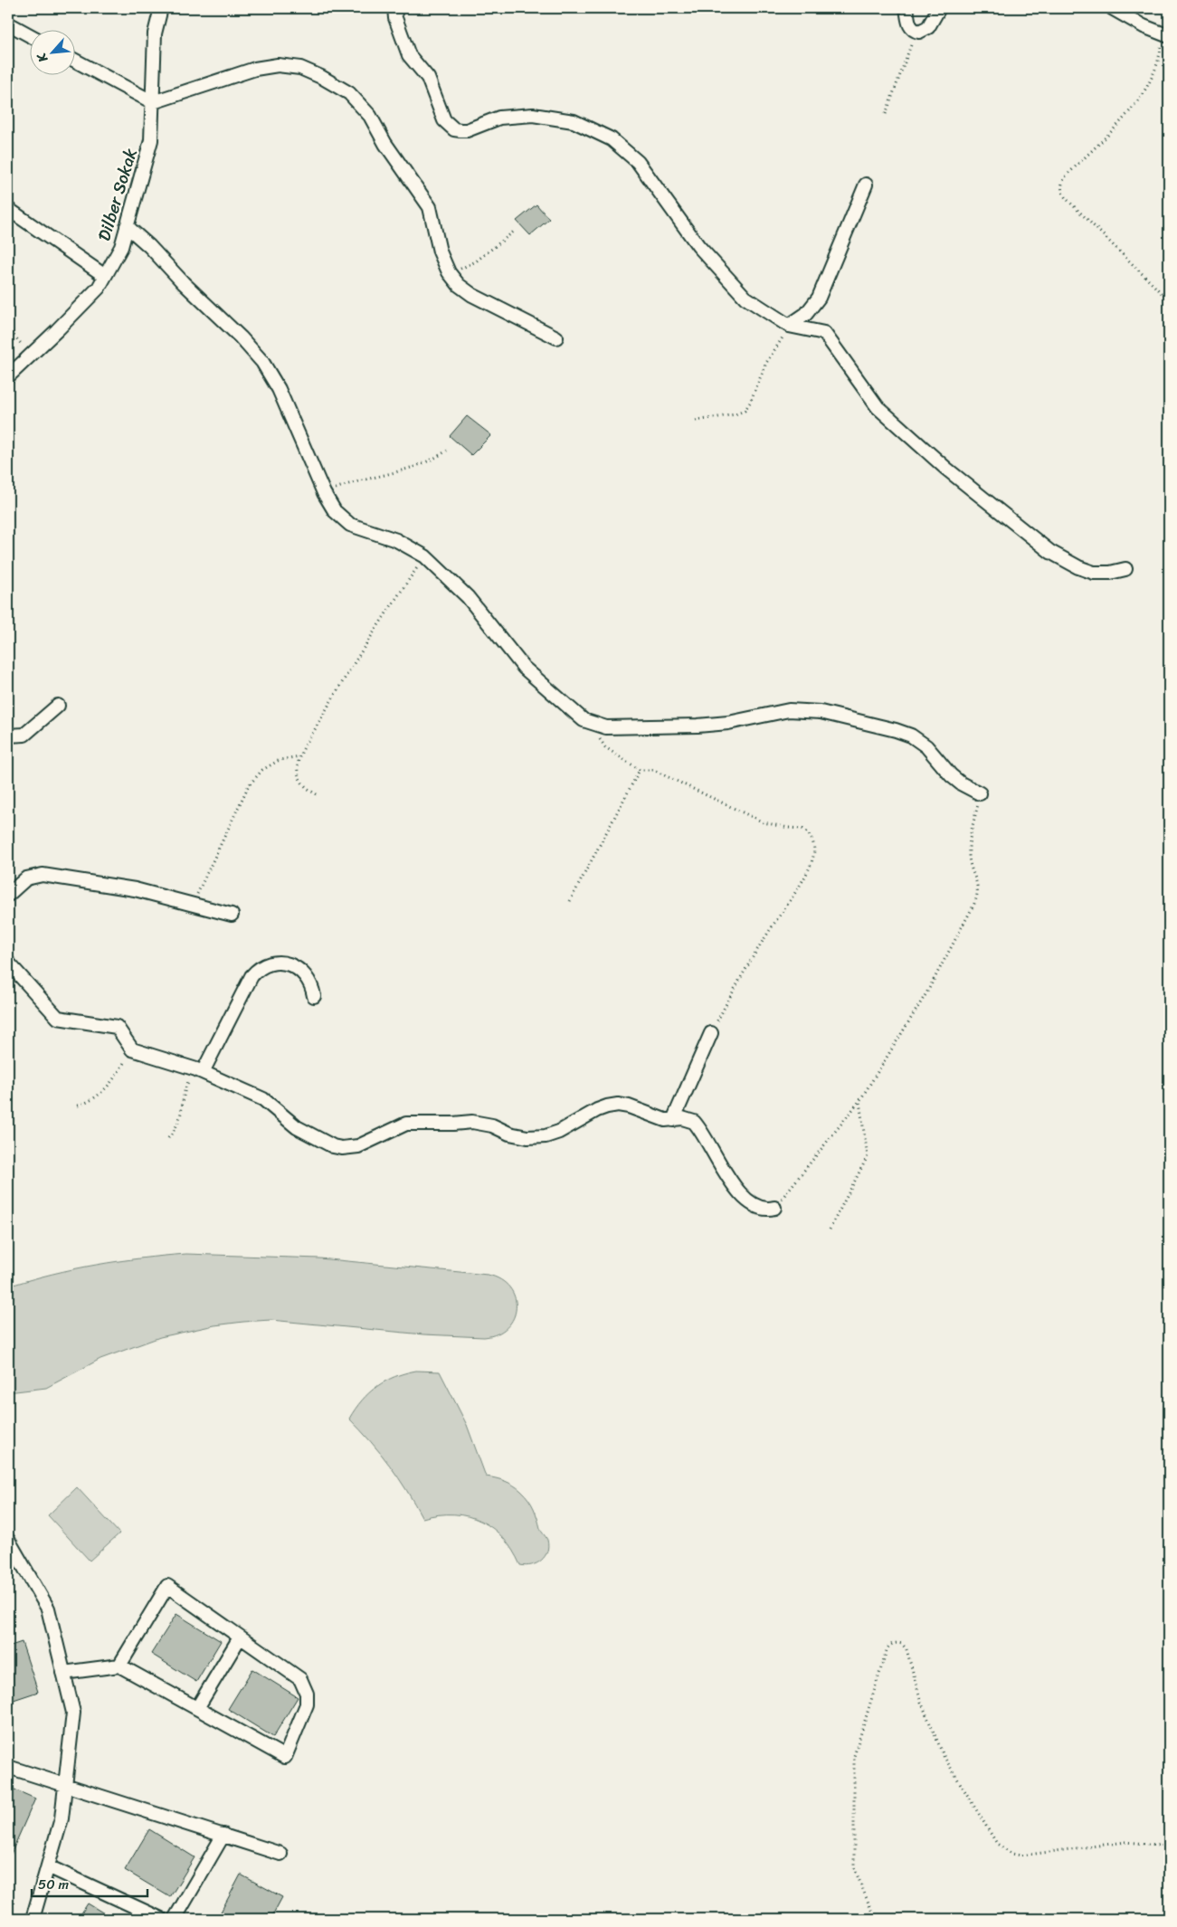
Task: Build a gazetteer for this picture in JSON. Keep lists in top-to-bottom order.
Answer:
{
  "streets": {
    "street": ["Dilber Sokak"]
  },
  "scale_bar": "50 m",
  "north": "bottom left"
}
